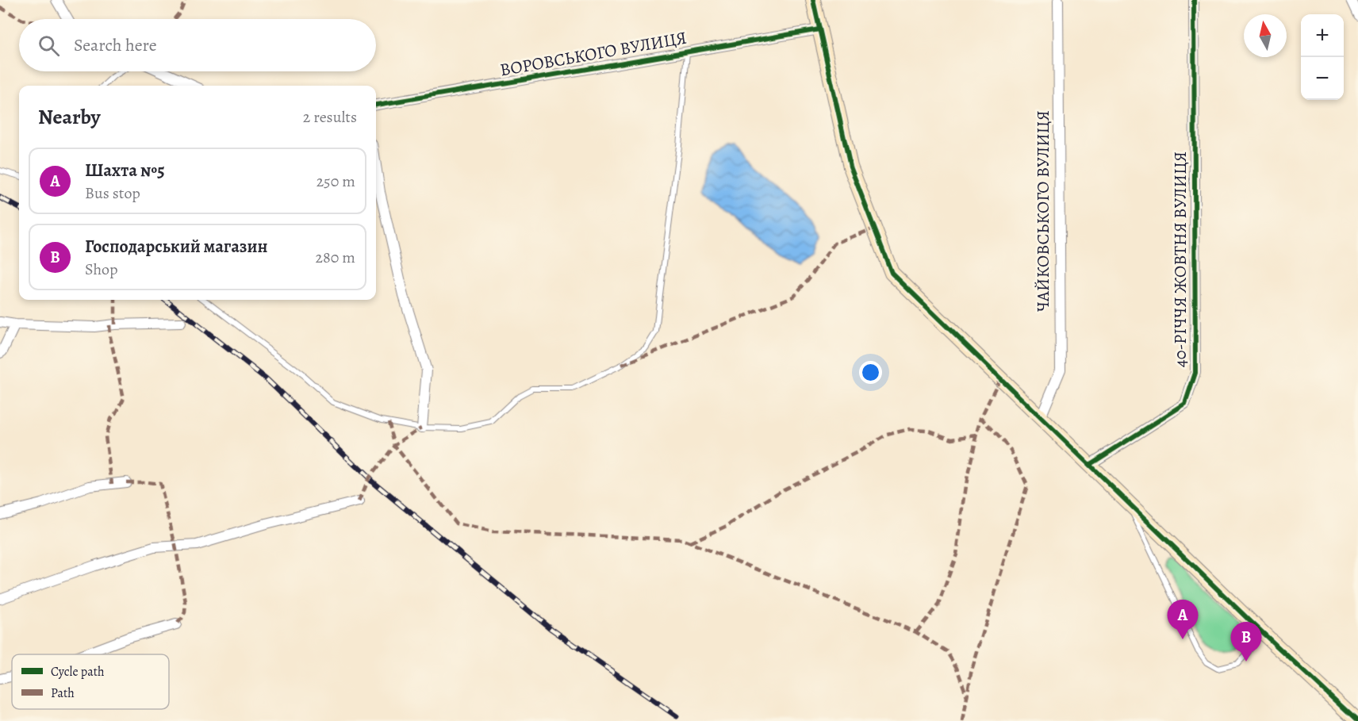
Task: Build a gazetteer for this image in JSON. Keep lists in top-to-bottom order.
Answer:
{
  "streets": {
    "street": ["ВОРОВСЬКОГО ВУЛИЦЯ", "ЧАЙКОВСЬКОГО ВУЛИЦЯ", "40-РІЧЧЯ ЖОВТНЯ ВУЛИЦЯ"]
  },
  "legend": ["Cycle path", "Path"],
  "north": "top",
  "page": {
    "map_buttons": ["+", "−"],
    "search": "Search here",
    "heading": ["Nearby", "2 results"],
    "list": [
      {
        "mark": "A",
        "name": "Шахта №5",
        "note": "Bus stop",
        "value": "250 m"
      },
      {
        "mark": "B",
        "name": "Господарський магазин",
        "note": "Shop",
        "value": "280 m"
      }
    ],
    "pins": ["A", "B"]
  }
}
